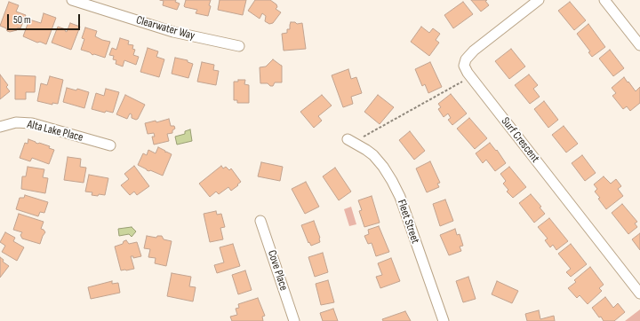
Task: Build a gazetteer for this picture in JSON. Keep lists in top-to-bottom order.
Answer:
{
  "streets": {
    "street": [
      "Clearwater Way",
      "Alta Lake Place",
      "Surf Crescent",
      "Fleet Street",
      "Cove Place"
    ]
  },
  "scale_bar": "50 m"
}
